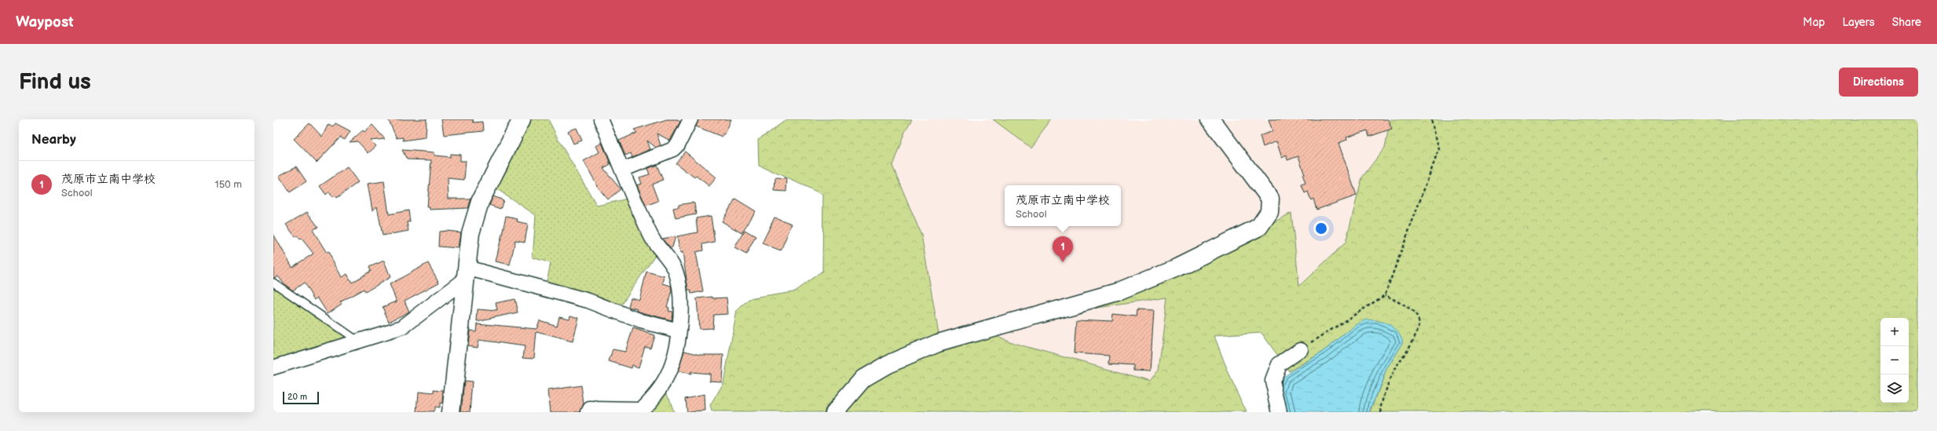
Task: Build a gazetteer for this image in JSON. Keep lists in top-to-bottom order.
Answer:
{
  "scale_bar": "20 m",
  "page": {
    "header": "Waypost",
    "nav": ["Map", "Layers", "Share"],
    "buttons": "Directions",
    "title": "Find us",
    "heading": "Nearby",
    "list": [
      {
        "mark": "1",
        "name": "茂原市立南中学校",
        "note": "School",
        "value": "150 m"
      }
    ],
    "popup": ["茂原市立南中学校", "School"],
    "pins": "1",
    "map_buttons": ["+", "−"],
    "scale": "20 m"
  }
}
